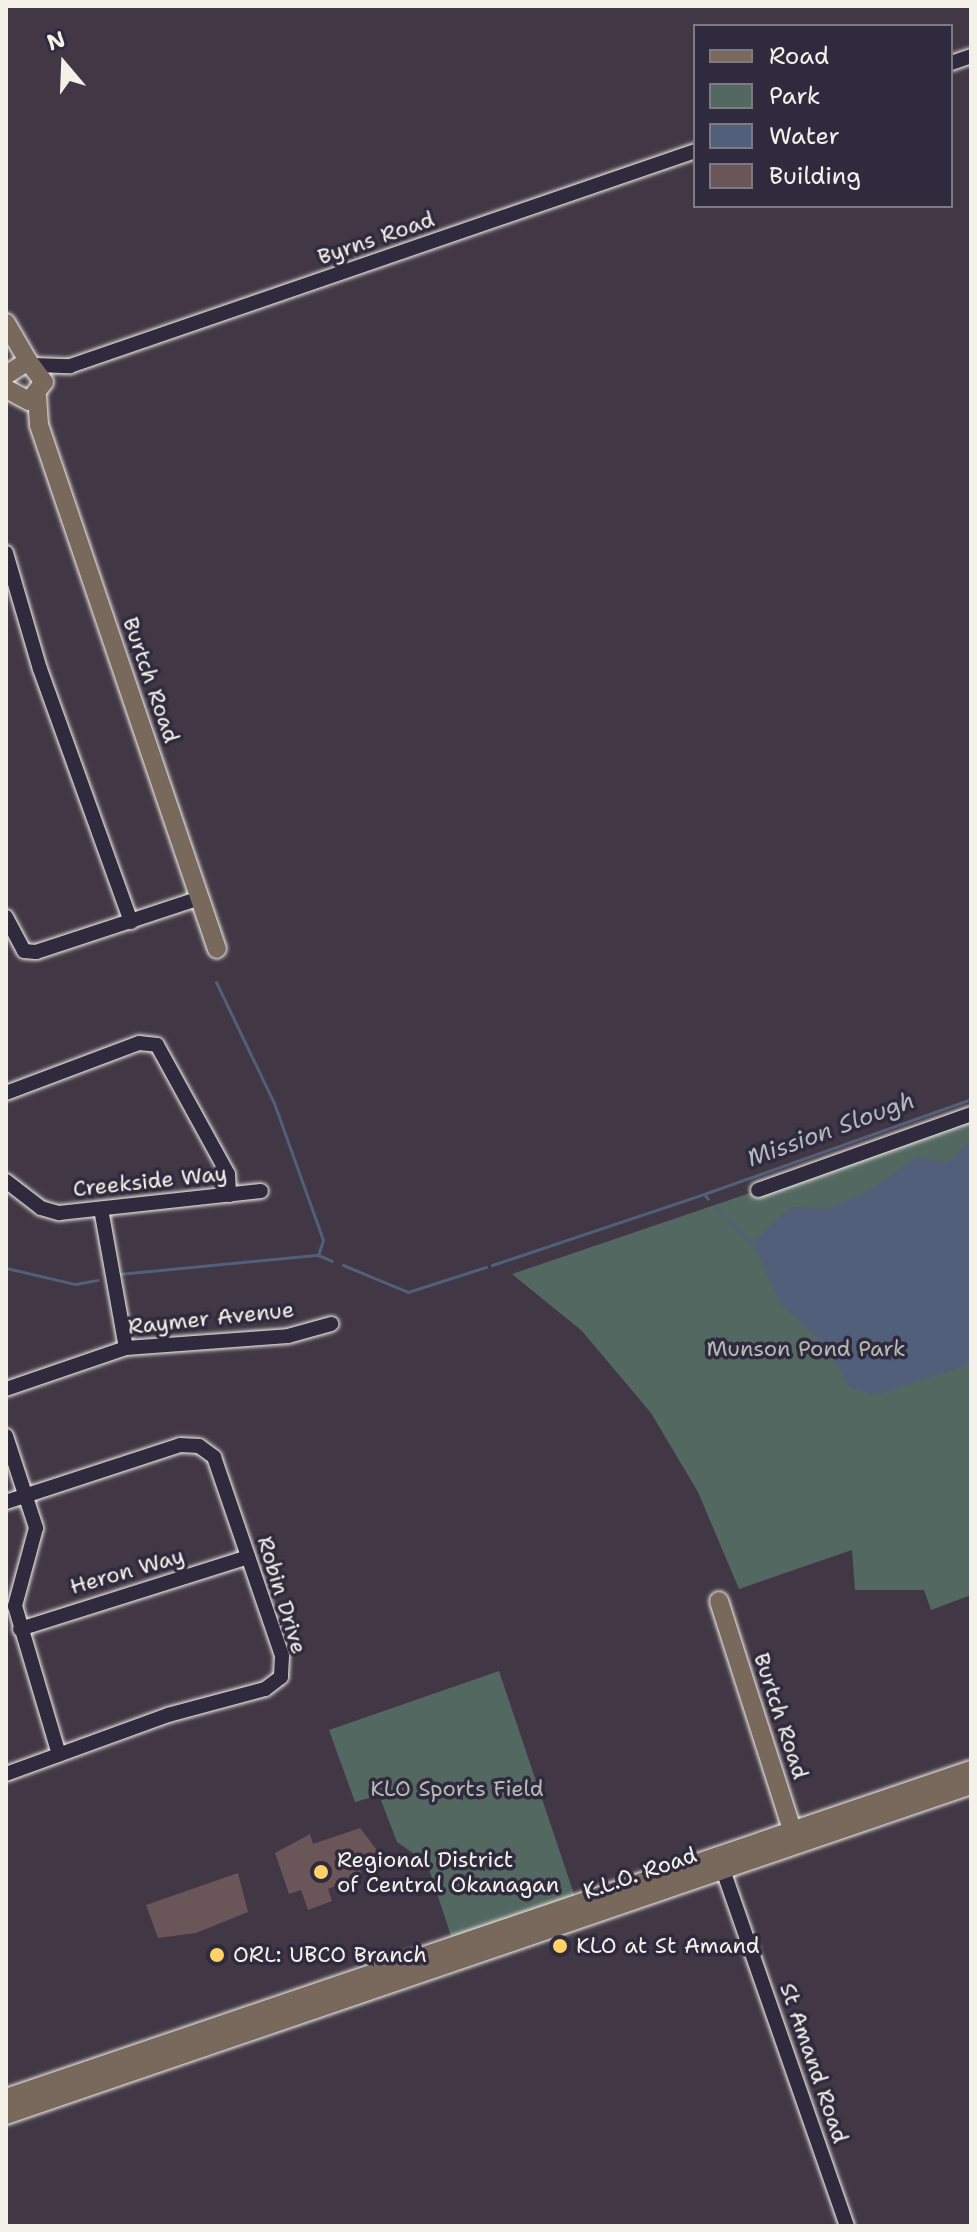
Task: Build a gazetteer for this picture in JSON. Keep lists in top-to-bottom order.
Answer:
{
  "streets": {
    "main road": ["Burtch Road", "K.L.O. Road"],
    "street": [
      "Byrns Road",
      "Creekside Way",
      "Raymer Avenue",
      "Heron Way",
      "Robin Drive",
      "St Amand Road"
    ]
  },
  "crossings": [
    ["Byrns Road", "Burtch Road"],
    ["Burtch Road", "K.L.O. Road"],
    ["Heron Way", "Robin Drive"],
    ["K.L.O. Road", "St Amand Road"]
  ],
  "water": ["Mission Slough"],
  "parks": ["Munson Pond Park", "KLO Sports Field"],
  "places": ["Regional District of Central Okanagan", "KLO at St Amand", "ORL: UBCO Branch"],
  "legend": [
    "Road",
    "Park",
    "Water",
    "Building"
  ],
  "north": "top"
}
